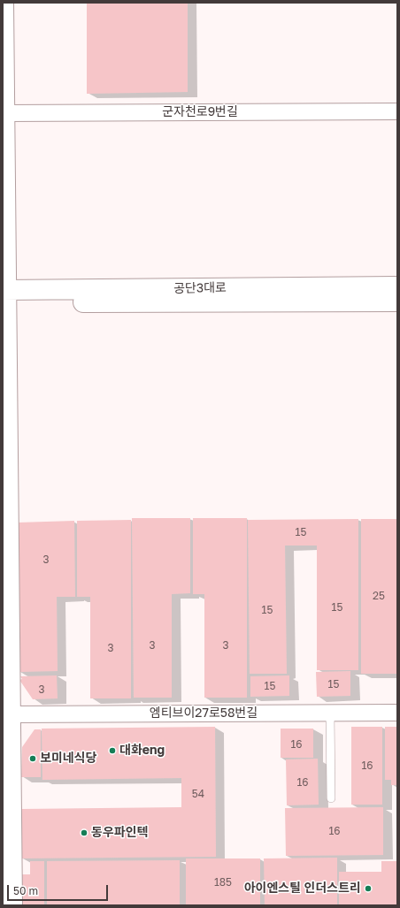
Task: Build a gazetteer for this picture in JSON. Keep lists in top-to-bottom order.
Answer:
{
  "streets": {
    "main road": ["공단3대로"],
    "street": ["군자천로9번길", "엠티브이27로58번길"]
  },
  "places": [
    "대화eng",
    "보미네식당",
    "동우파인텍",
    "아이엔스틸 인더스트리"
  ],
  "house_numbers": [
    "15",
    "3",
    "25",
    "15",
    "15",
    "3",
    "3",
    "3",
    "15",
    "15",
    "3",
    "16",
    "16",
    "16",
    "54",
    "16",
    "185"
  ],
  "scale_bar": "50 m"
}
